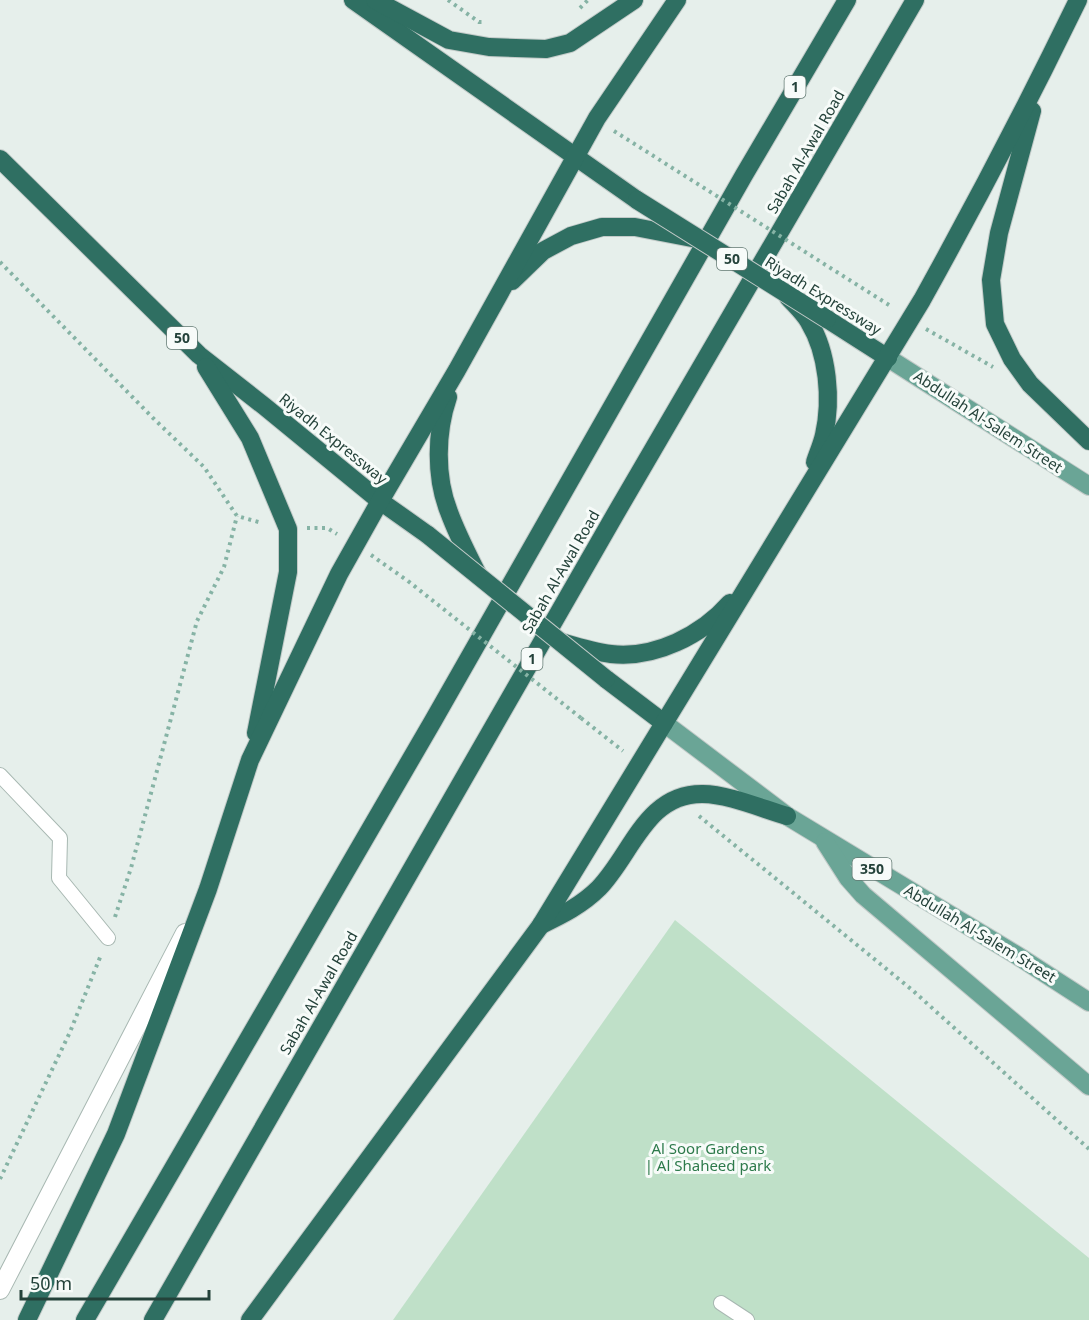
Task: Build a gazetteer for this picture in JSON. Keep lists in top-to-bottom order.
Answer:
{
  "streets": {
    "highway": [
      "1",
      "Sabah Al-Awal Road",
      "50",
      "Riyadh Expressway",
      "350"
    ],
    "main road": ["Abdullah Al-Salem Street"]
  },
  "crossings": [
    ["Riyadh Expressway", "Abdullah Al-Salem Street"]
  ],
  "parks": ["Al Soor Gardens | Al Shaheed park"],
  "scale_bar": "50 m"
}
